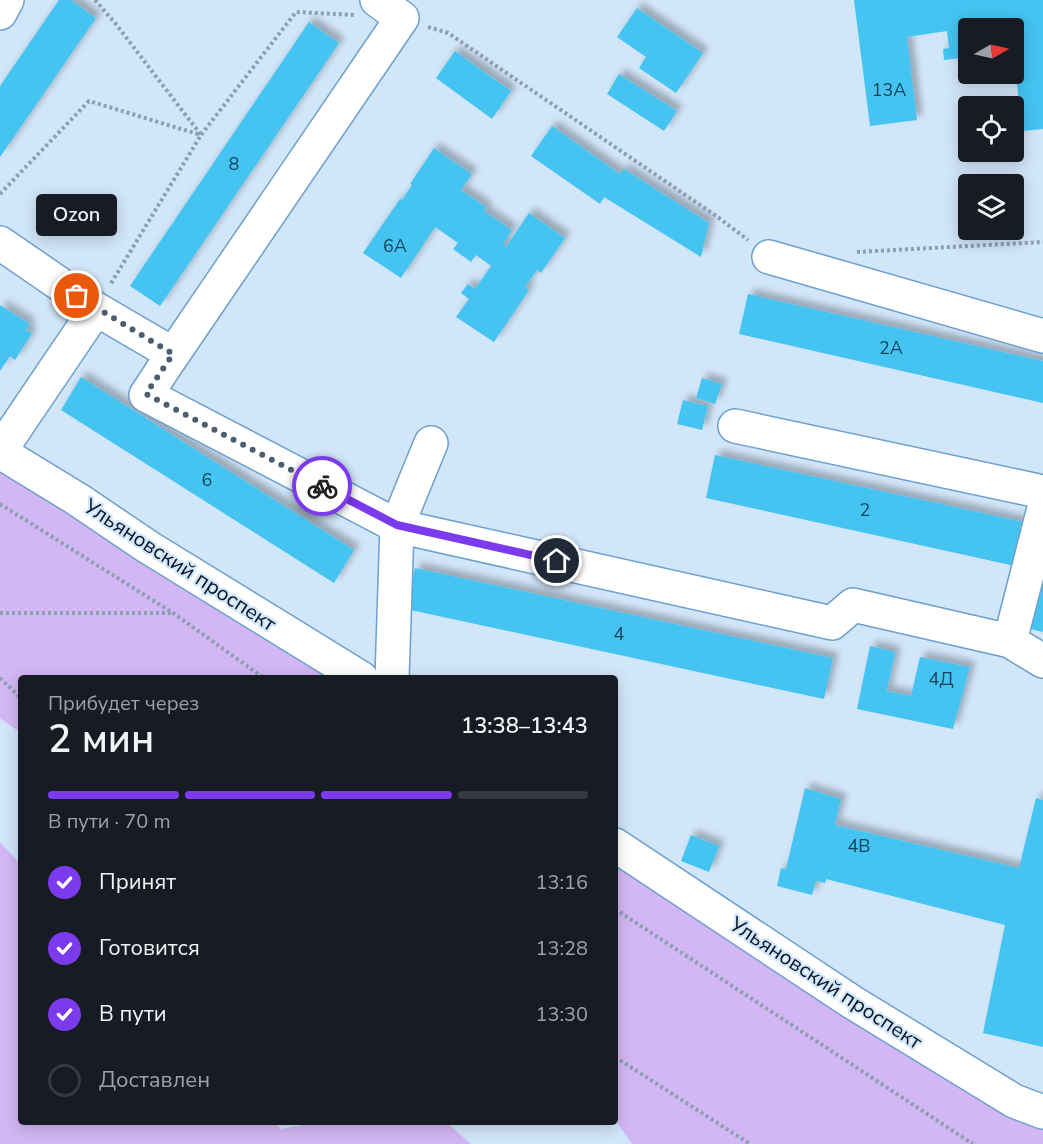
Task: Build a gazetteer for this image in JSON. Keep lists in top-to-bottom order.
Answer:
{
  "streets": {
    "street": ["Ульяновский проспект"]
  },
  "places": ["Ozon"],
  "house_numbers": [
    "13А",
    "8",
    "6А",
    "2А",
    "6",
    "2",
    "4",
    "4Д",
    "4В"
  ],
  "north": "right",
  "page": {
    "bubble": "Ozon",
    "heading": ["2 мин", "Прибудет через", "13:38–13:43"],
    "bar": "В пути · 70 m",
    "list": [
      ["Принят", "13:16"],
      ["Готовится", "13:28"],
      ["В пути", "13:30"],
      "Доставлен"
    ]
  }
}
